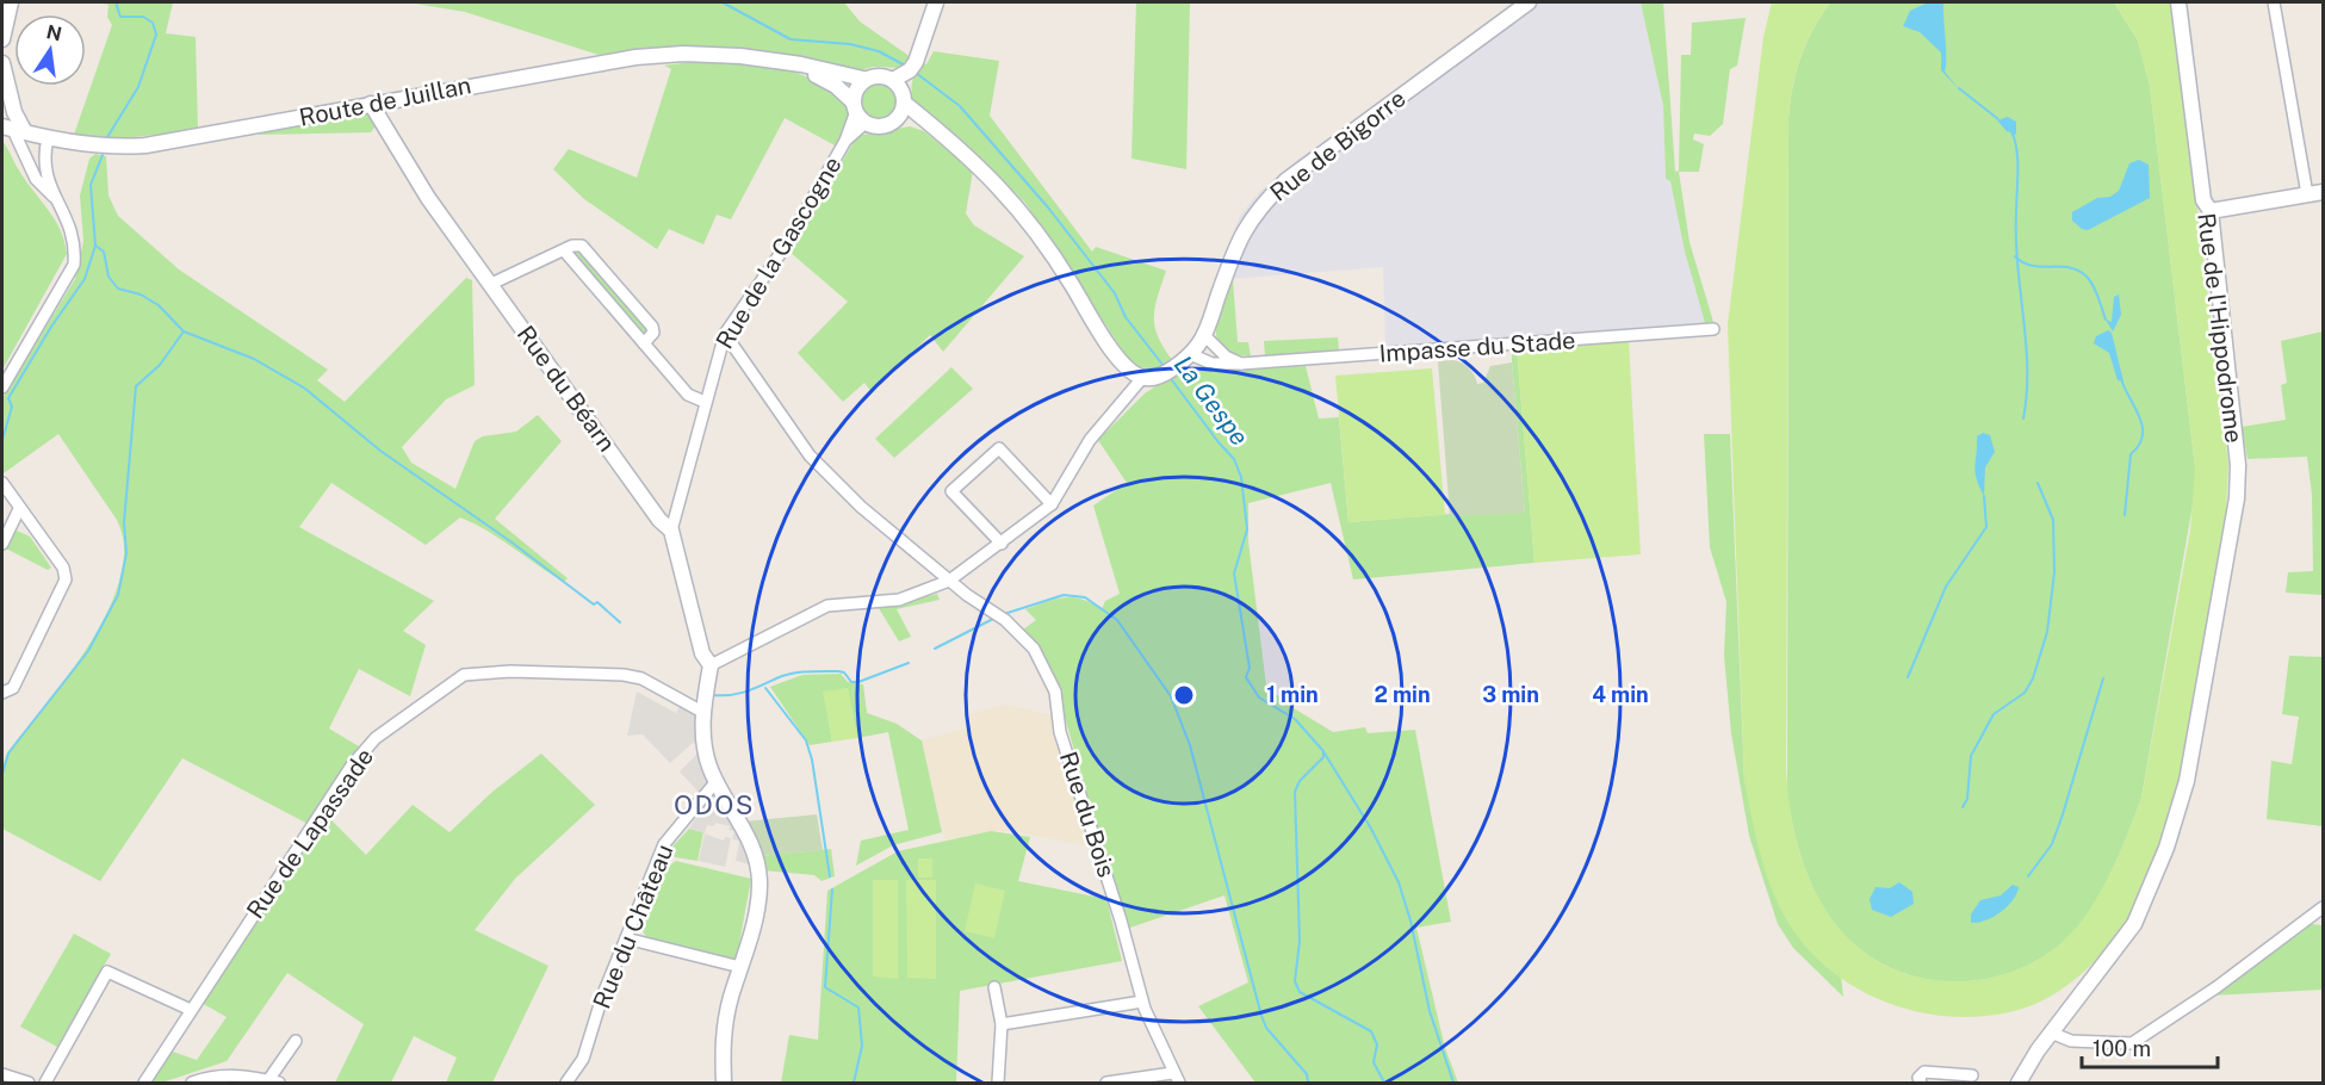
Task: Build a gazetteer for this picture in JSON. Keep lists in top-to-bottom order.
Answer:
{
  "streets": {
    "main road": [
      "Route de Juillan",
      "Rue de Bigorre",
      "Rue de l'Hippodrome",
      "Rue du Béarn"
    ],
    "street": [
      "Rue de la Gascogne",
      "Impasse du Stade",
      "Rue du Bois",
      "Rue de Lapassade",
      "Rue du Château"
    ]
  },
  "crossings": [
    ["Route de Juillan", "Rue de la Gascogne"],
    ["Route de Juillan", "Rue du Béarn"],
    ["Rue de Bigorre", "Impasse du Stade"],
    ["Rue de la Gascogne", "Rue du Béarn"],
    ["Rue de la Gascogne", "Rue du Bois"]
  ],
  "districts": ["ODOS"],
  "water": ["La Gespe"],
  "scale_bar": "100 m",
  "north": "top",
  "rings": [
    "1 min",
    "2 min",
    "3 min",
    "4 min"
  ]
}
